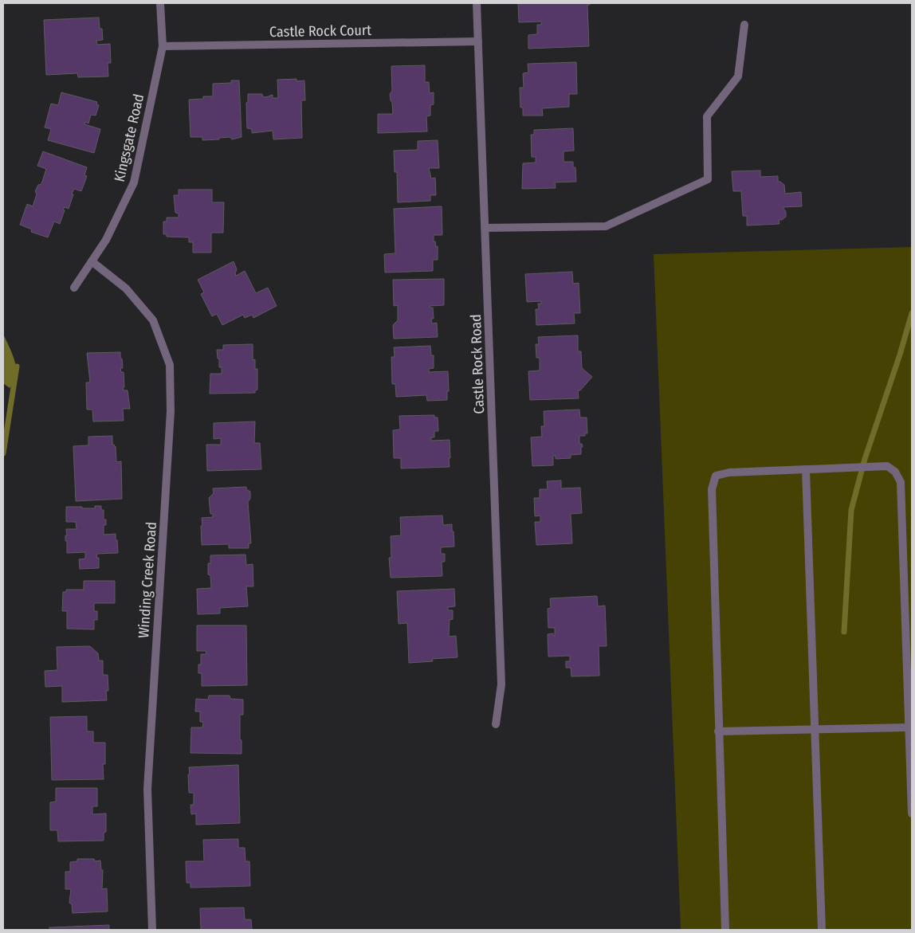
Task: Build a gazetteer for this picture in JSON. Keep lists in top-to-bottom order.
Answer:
{
  "streets": {
    "street": [
      "Castle Rock Court",
      "Kingsgate Road",
      "Castle Rock Road",
      "Winding Creek Road"
    ]
  },
  "crossings": [
    ["Castle Rock Court", "Kingsgate Road"],
    ["Castle Rock Court", "Castle Rock Road"],
    ["Kingsgate Road", "Winding Creek Road"]
  ]
}
